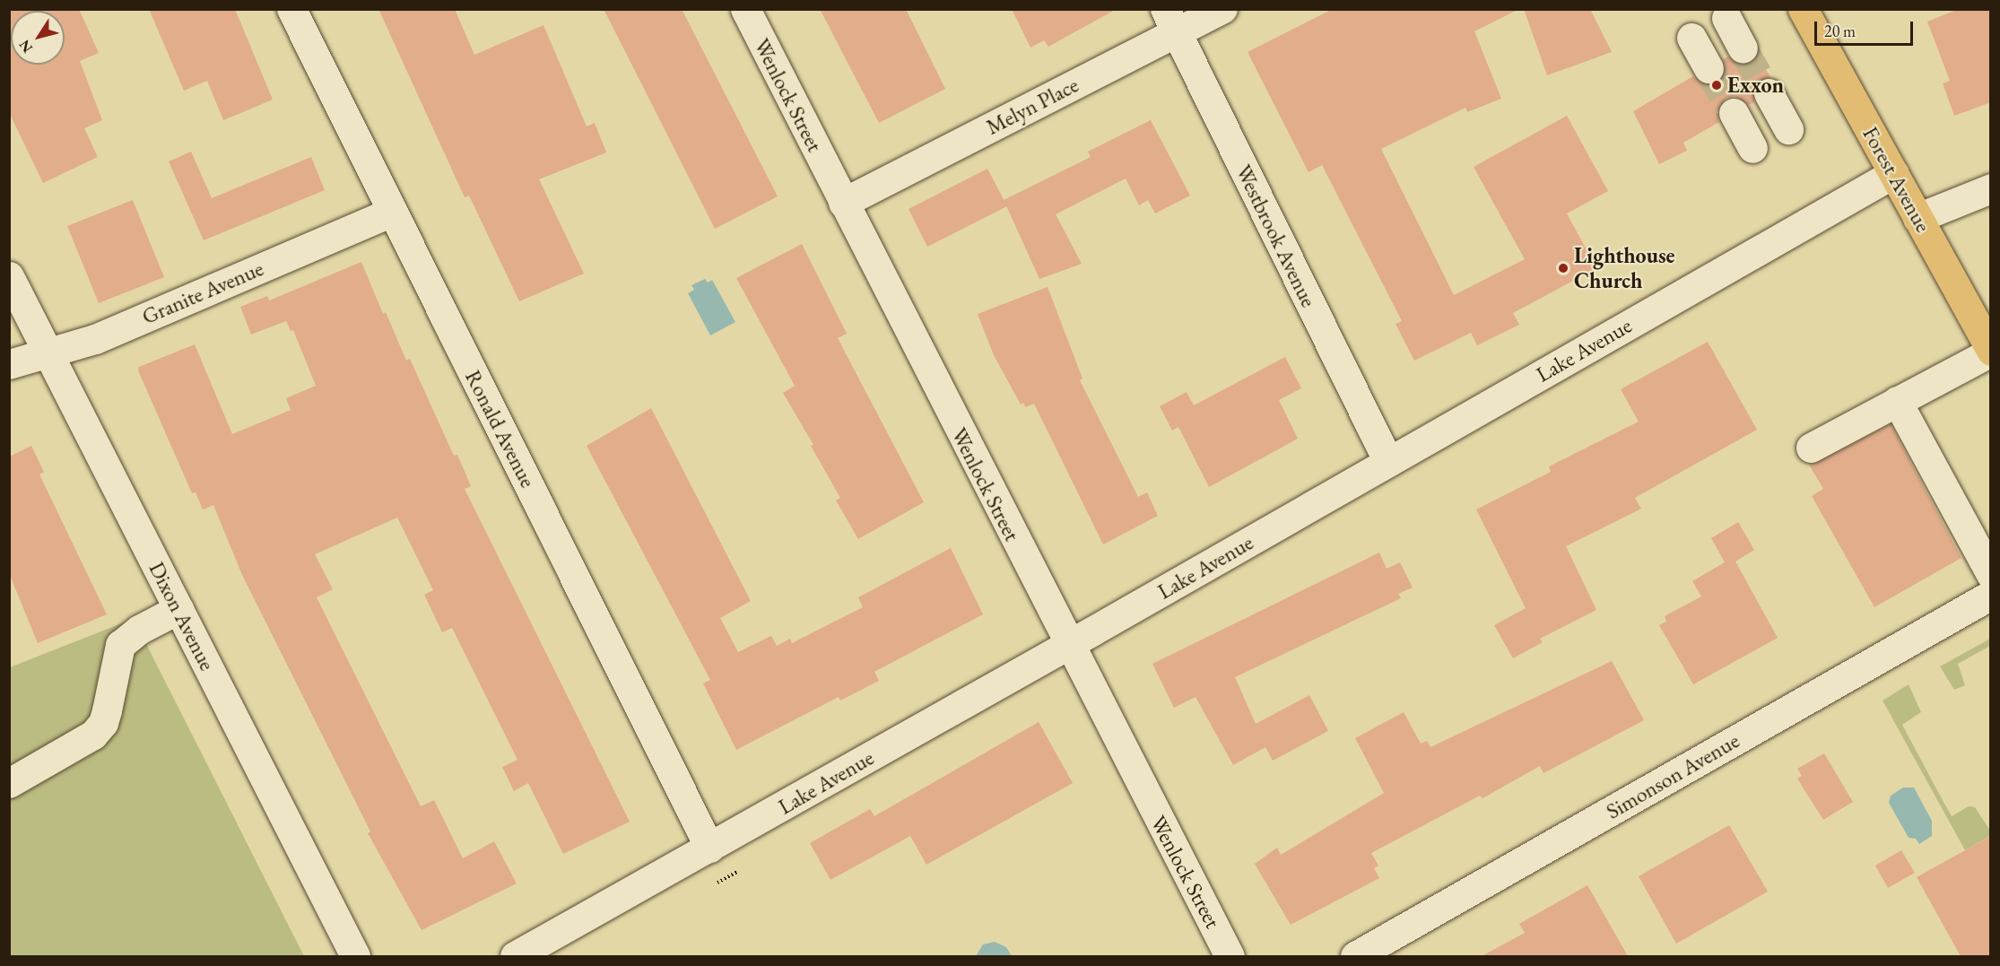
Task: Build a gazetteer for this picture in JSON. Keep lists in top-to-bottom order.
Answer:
{
  "streets": {
    "main road": ["Forest Avenue"],
    "street": [
      "Wenlock Street",
      "Melyn Place",
      "Westbrook Avenue",
      "Granite Avenue",
      "Lake Avenue",
      "Ronald Avenue",
      "Dixon Avenue",
      "Simonson Avenue"
    ]
  },
  "crossings": [
    ["Wenlock Street", "Melyn Place"],
    ["Wenlock Street", "Lake Avenue"],
    ["Melyn Place", "Westbrook Avenue"],
    ["Forest Avenue", "Lake Avenue"],
    ["Westbrook Avenue", "Lake Avenue"],
    ["Granite Avenue", "Ronald Avenue"],
    ["Granite Avenue", "Dixon Avenue"],
    ["Lake Avenue", "Ronald Avenue"]
  ],
  "places": ["Exxon", "Lighthouse Church"],
  "scale_bar": "20 m",
  "north": "bottom left"
}
